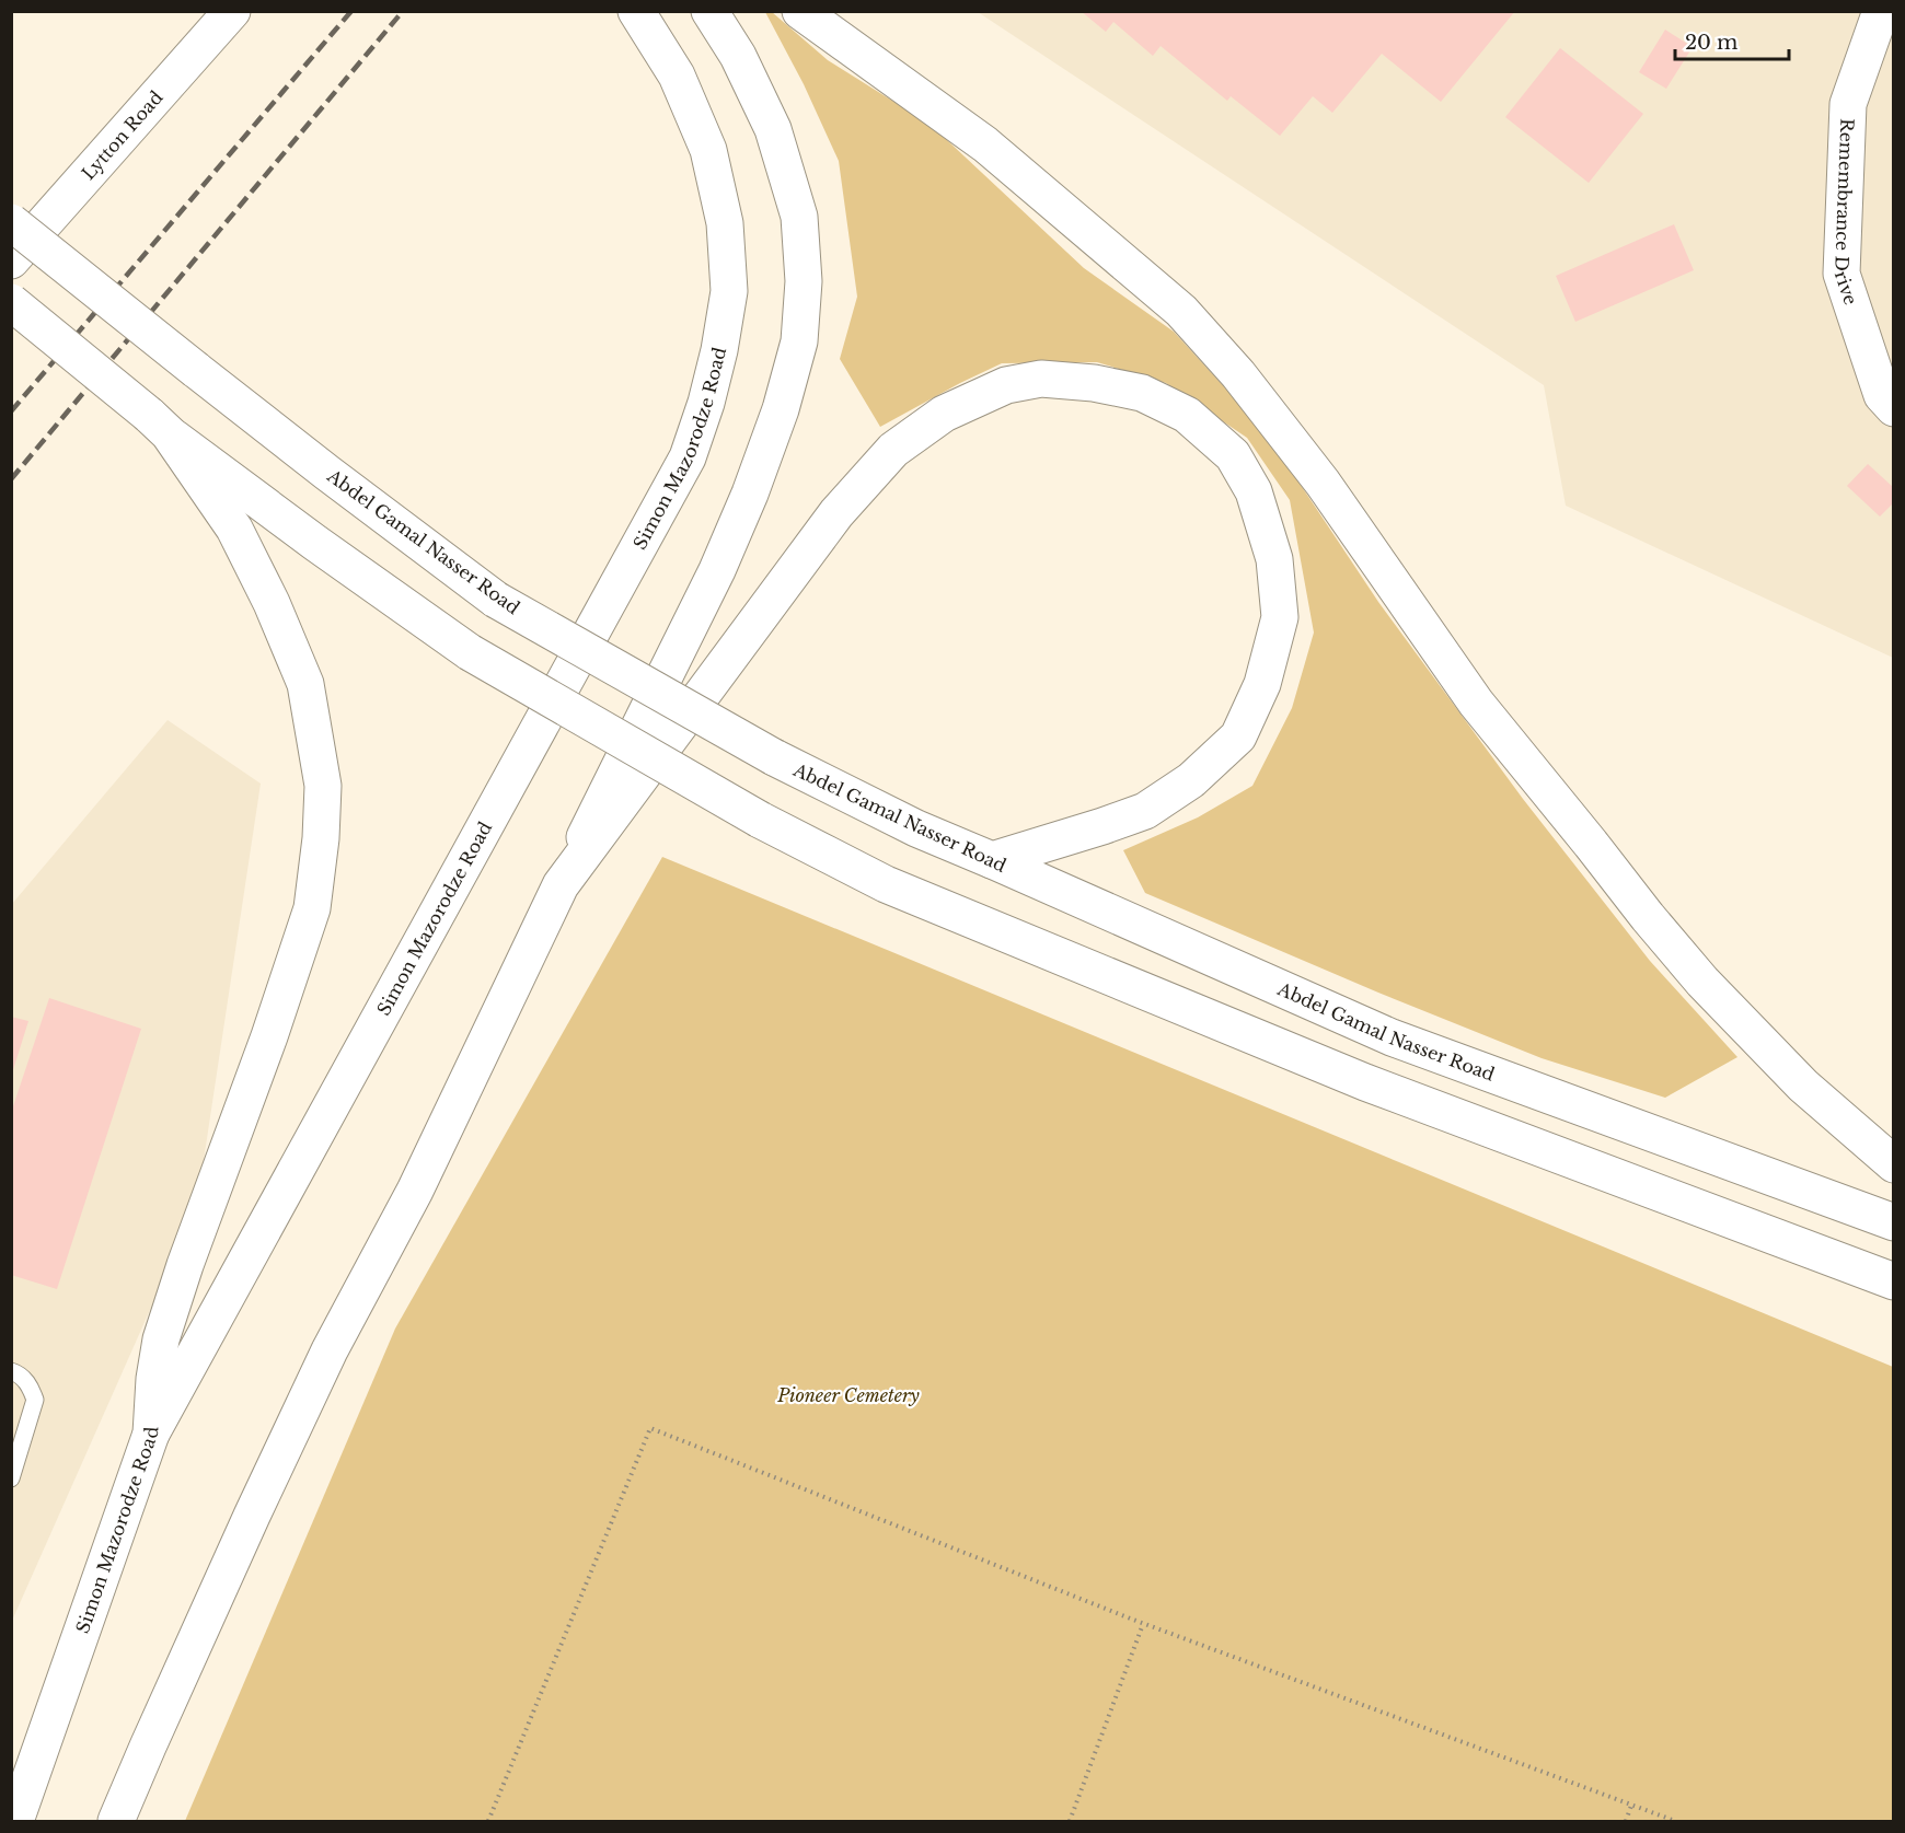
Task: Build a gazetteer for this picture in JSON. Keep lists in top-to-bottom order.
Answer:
{
  "streets": {
    "main road": [
      "Lytton Road",
      "Remembrance Drive",
      "Simon Mazorodze Road",
      "Abdel Gamal Nasser Road"
    ]
  },
  "parks": ["Pioneer Cemetery"],
  "scale_bar": "20 m"
}
